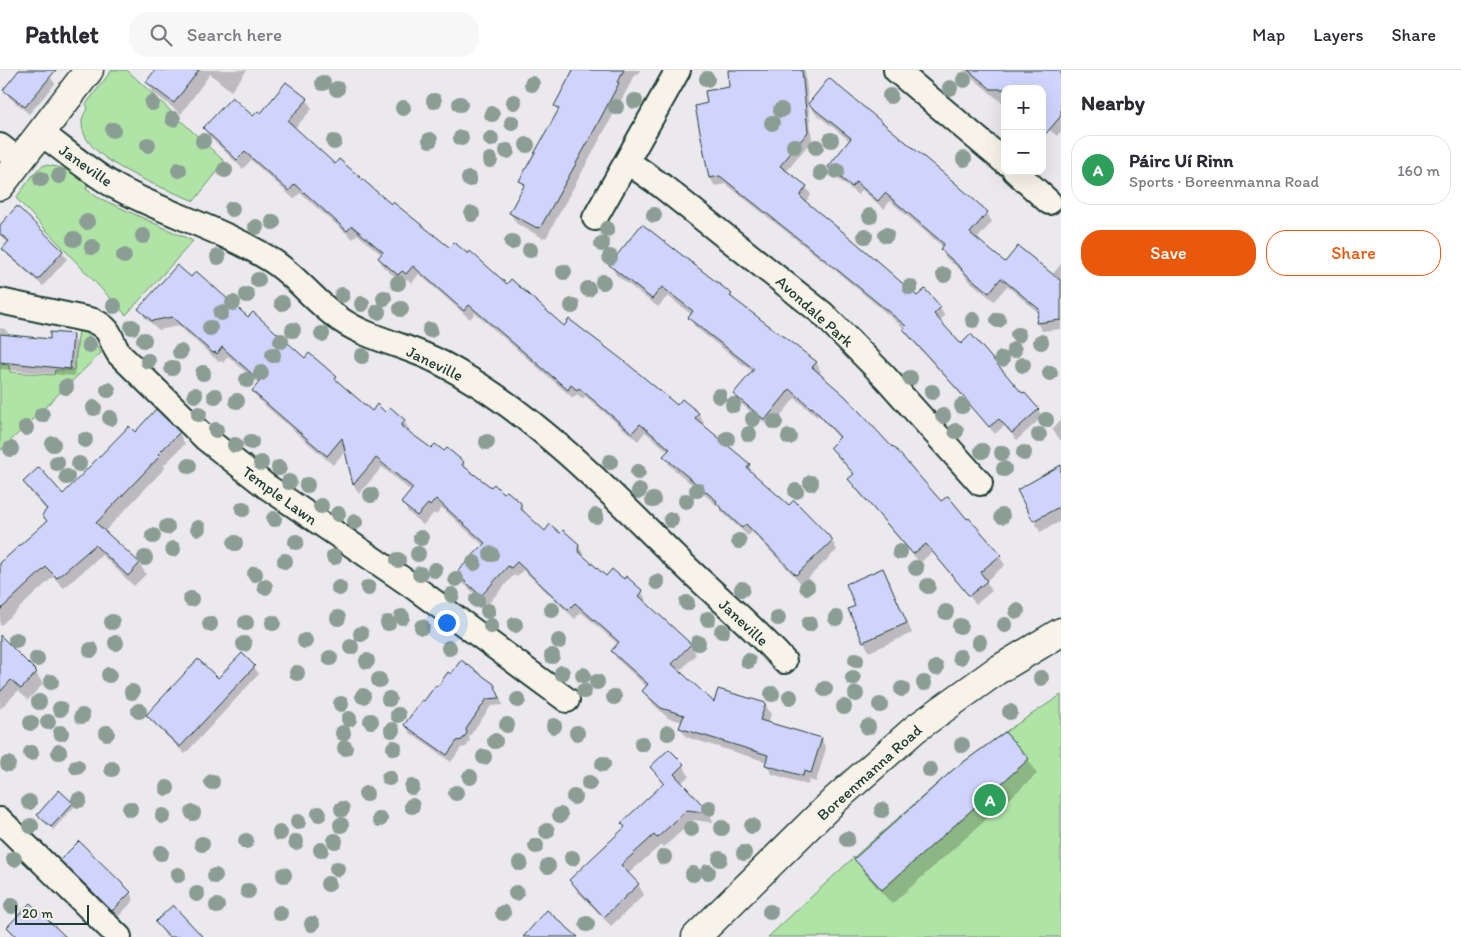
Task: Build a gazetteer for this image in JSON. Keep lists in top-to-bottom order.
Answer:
{
  "streets": {
    "main road": ["Boreenmanna Road"],
    "street": ["Janeville", "Avondale Park", "Temple Lawn"]
  },
  "scale_bar": "20 m",
  "page": {
    "header": "Pathlet",
    "search": "Search here",
    "nav": ["Map", "Layers", "Share"],
    "heading": "Nearby",
    "map_buttons": ["+", "−"],
    "list": [
      {
        "mark": "A",
        "name": "Páirc Uí Rinn",
        "note": "Sports · Boreenmanna Road",
        "value": "160 m"
      }
    ],
    "buttons": ["Save", "Share"],
    "pins": "A",
    "scale": "20 m"
  }
}
